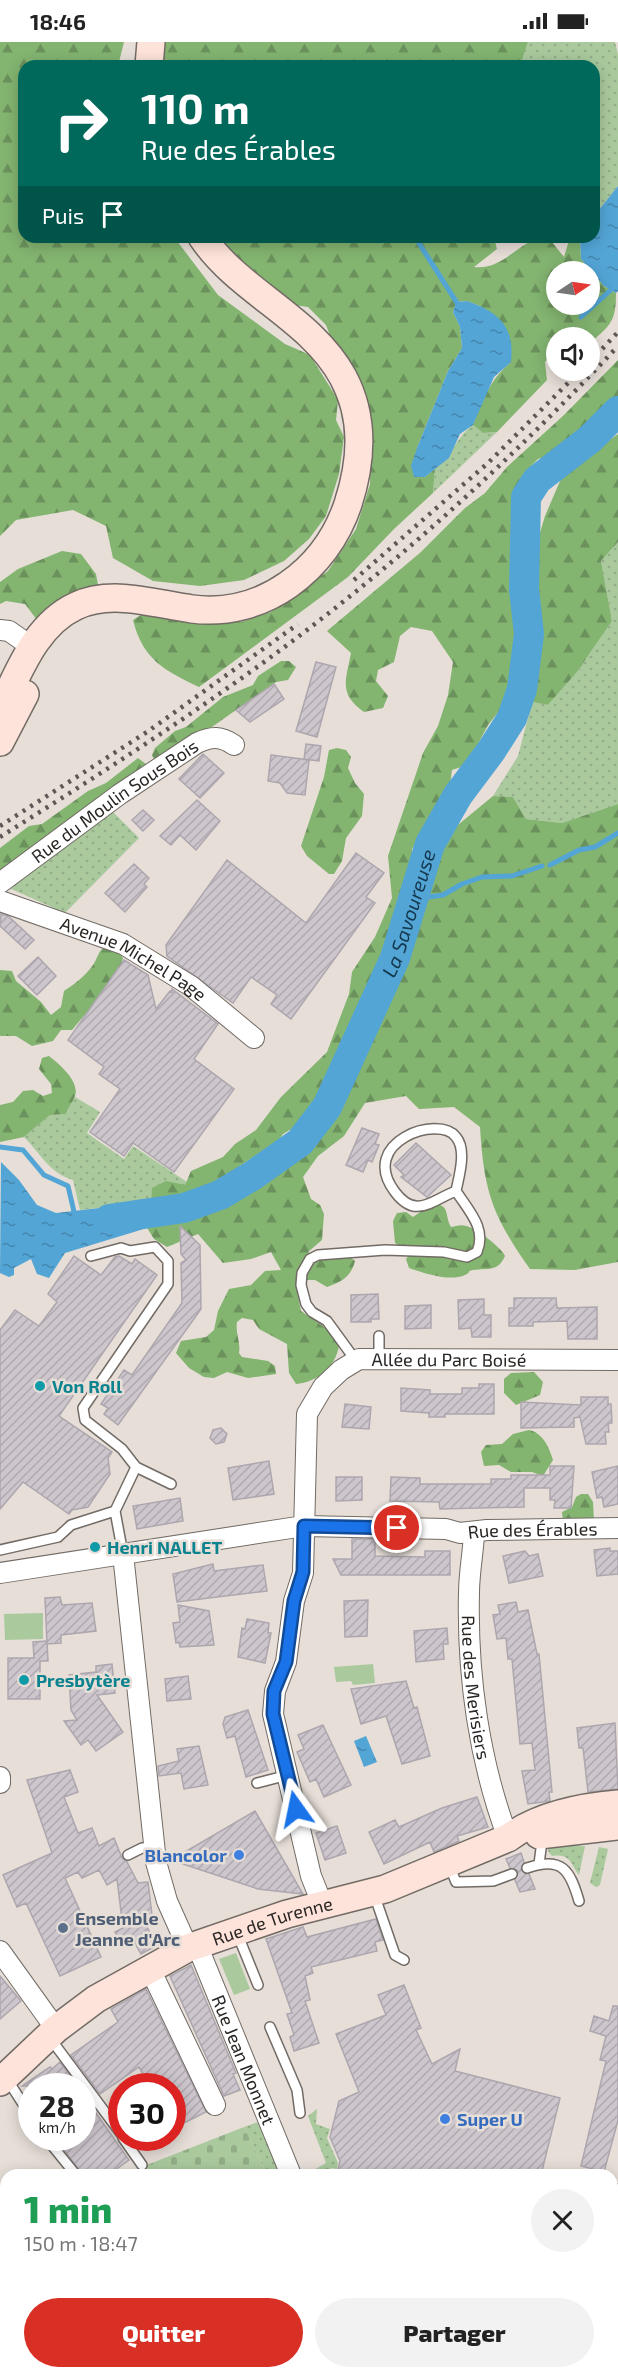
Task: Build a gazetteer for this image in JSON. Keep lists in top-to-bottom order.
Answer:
{
  "streets": {
    "street": [
      "Rue du Moulin Sous Bois",
      "Avenue Michel Page",
      "Allée du Parc Boisé",
      "Rue des Érables",
      "Rue des Merisiers",
      "Rue de Turenne",
      "Rue Jean Monnet"
    ]
  },
  "crossings": [
    ["Allée du Parc Boisé", "Rue des Érables"],
    ["Allée du Parc Boisé", "Rue de Turenne"],
    ["Rue des Érables", "Rue des Merisiers"],
    ["Rue des Érables", "Rue Jean Monnet"],
    ["Rue des Merisiers", "Rue de Turenne"],
    ["Rue de Turenne", "Rue Jean Monnet"]
  ],
  "water": ["La Savoureuse"],
  "places": [
    "Von Roll",
    "Henri NALLET",
    "Presbytère",
    "Blancolor",
    "Ensemble Jeanne d'Arc",
    "Super U"
  ],
  "north": "right",
  "page": {
    "status": "18:46",
    "turn": ["110 m", "Rue des Érables"],
    "then": "Puis",
    "speed": "28 km/h",
    "limit": "30",
    "heading": ["1 min", "150 m · 18:47"],
    "buttons": ["Quitter", "Partager"]
  }
}
